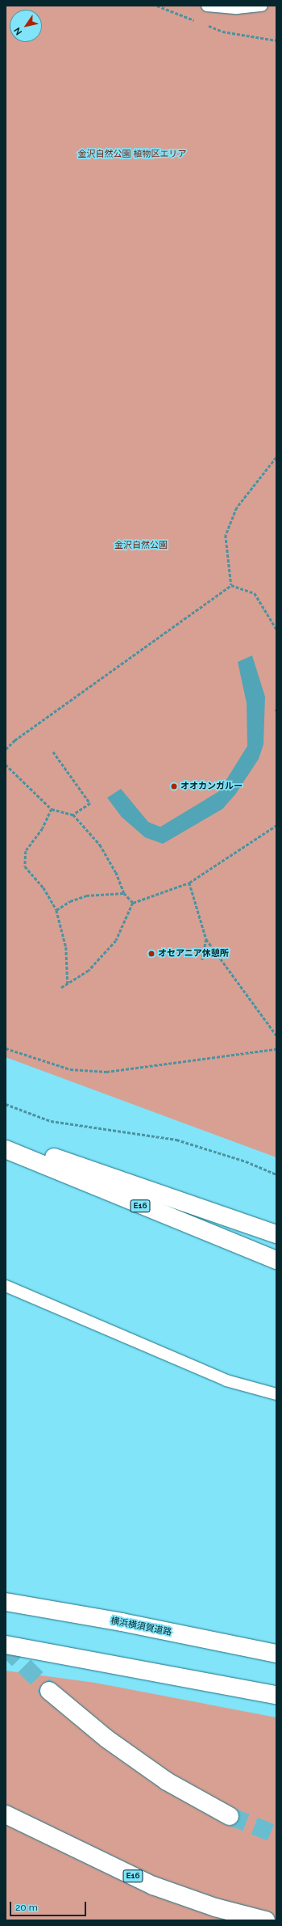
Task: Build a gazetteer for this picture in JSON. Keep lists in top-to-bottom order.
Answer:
{
  "streets": {
    "highway": ["E16", "横浜横須賀道路"]
  },
  "parks": ["金沢自然公園 植物区エリア", "金沢自然公園"],
  "places": ["オオカンガルー", "オセアニア休憩所"],
  "scale_bar": "20 m",
  "north": "bottom left"
}
